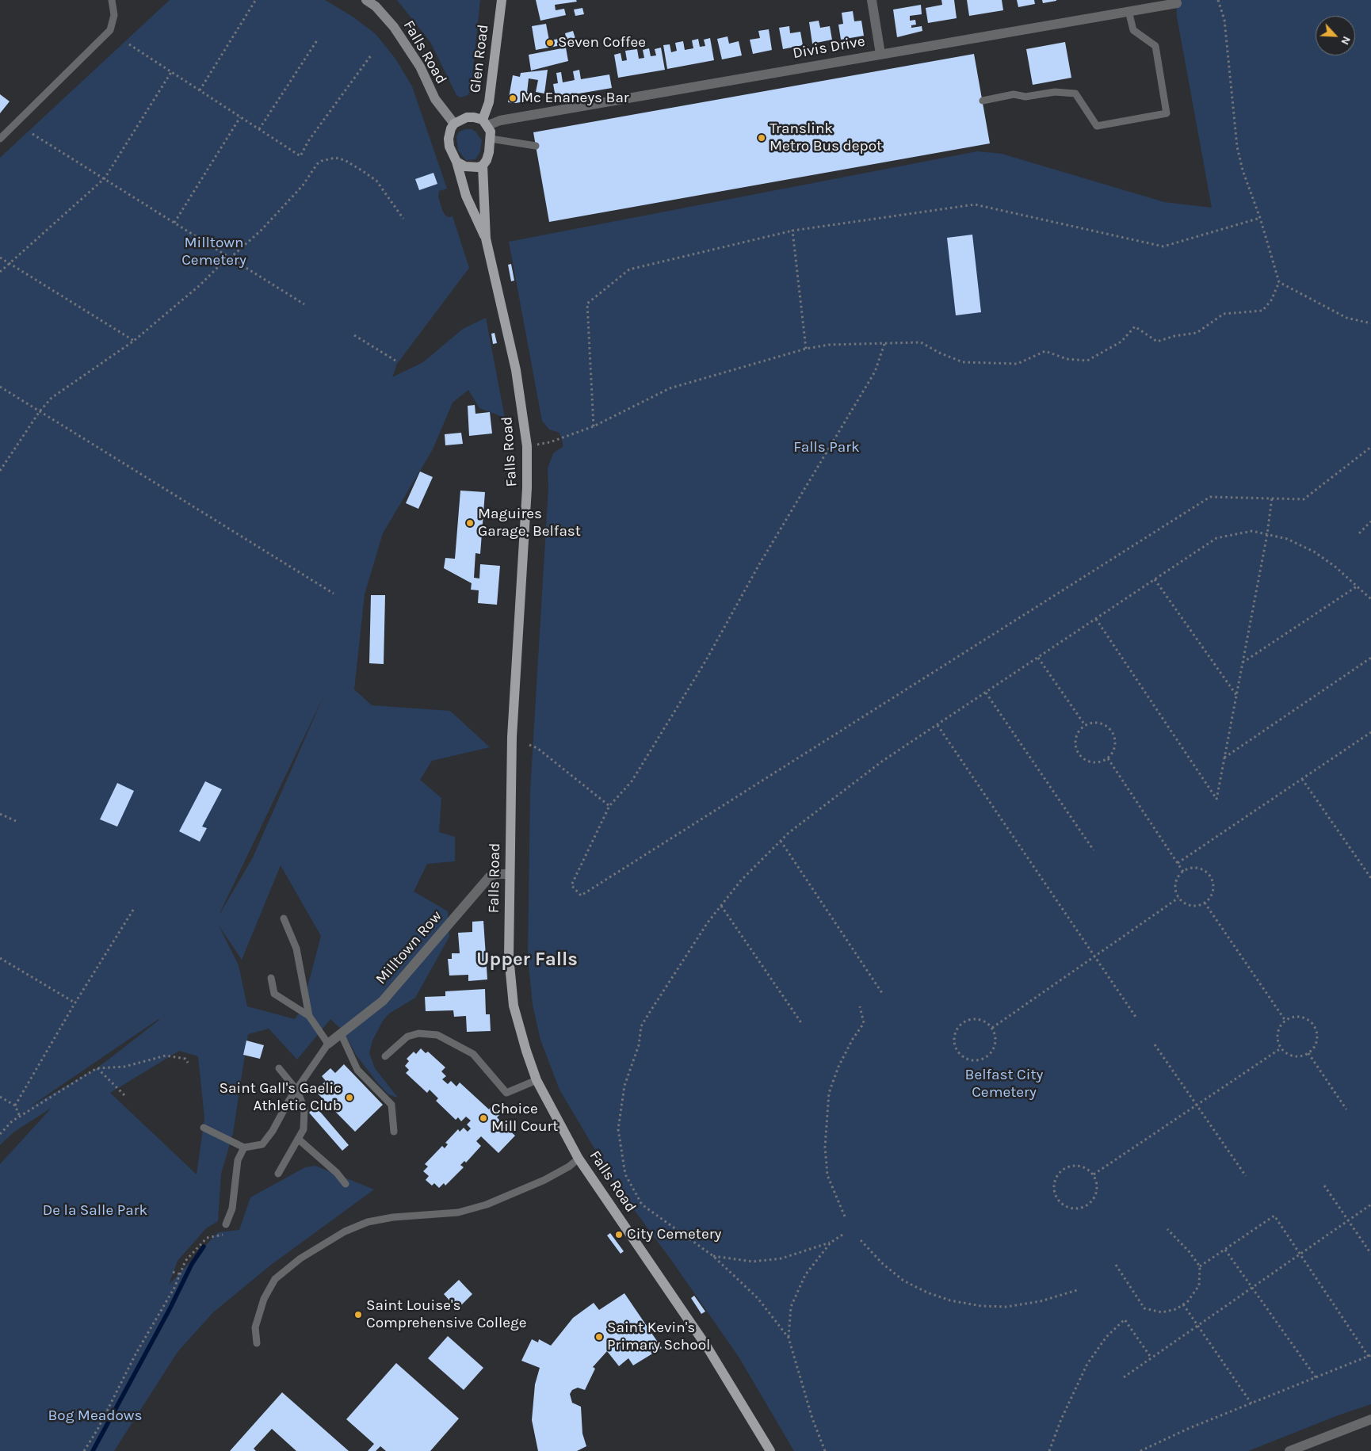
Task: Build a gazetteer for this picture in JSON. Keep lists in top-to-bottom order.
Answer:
{
  "streets": {
    "main road": ["Falls Road", "Glen Road"],
    "street": ["Divis Drive", "Milltown Row"]
  },
  "crossings": [
    ["Divis Drive", "Falls Road"],
    ["Divis Drive", "Glen Road"],
    ["Falls Road", "Glen Road"],
    ["Falls Road", "Milltown Row"]
  ],
  "districts": ["Upper Falls"],
  "parks": [
    "Milltown Cemetery",
    "Falls Park",
    "Belfast City Cemetery",
    "De la Salle Park",
    "Bog Meadows"
  ],
  "places": [
    "Seven Coffee",
    "Mc Enaneys Bar",
    "Translink Metro Bus depot",
    "Maguires Garage, Belfast",
    "Saint Gall's Gaelic Athletic Club",
    "Choice Mill Court",
    "City Cemetery",
    "Saint Louise's Comprehensive College",
    "Saint Kevin's Primary School"
  ],
  "north": "bottom right"
}
